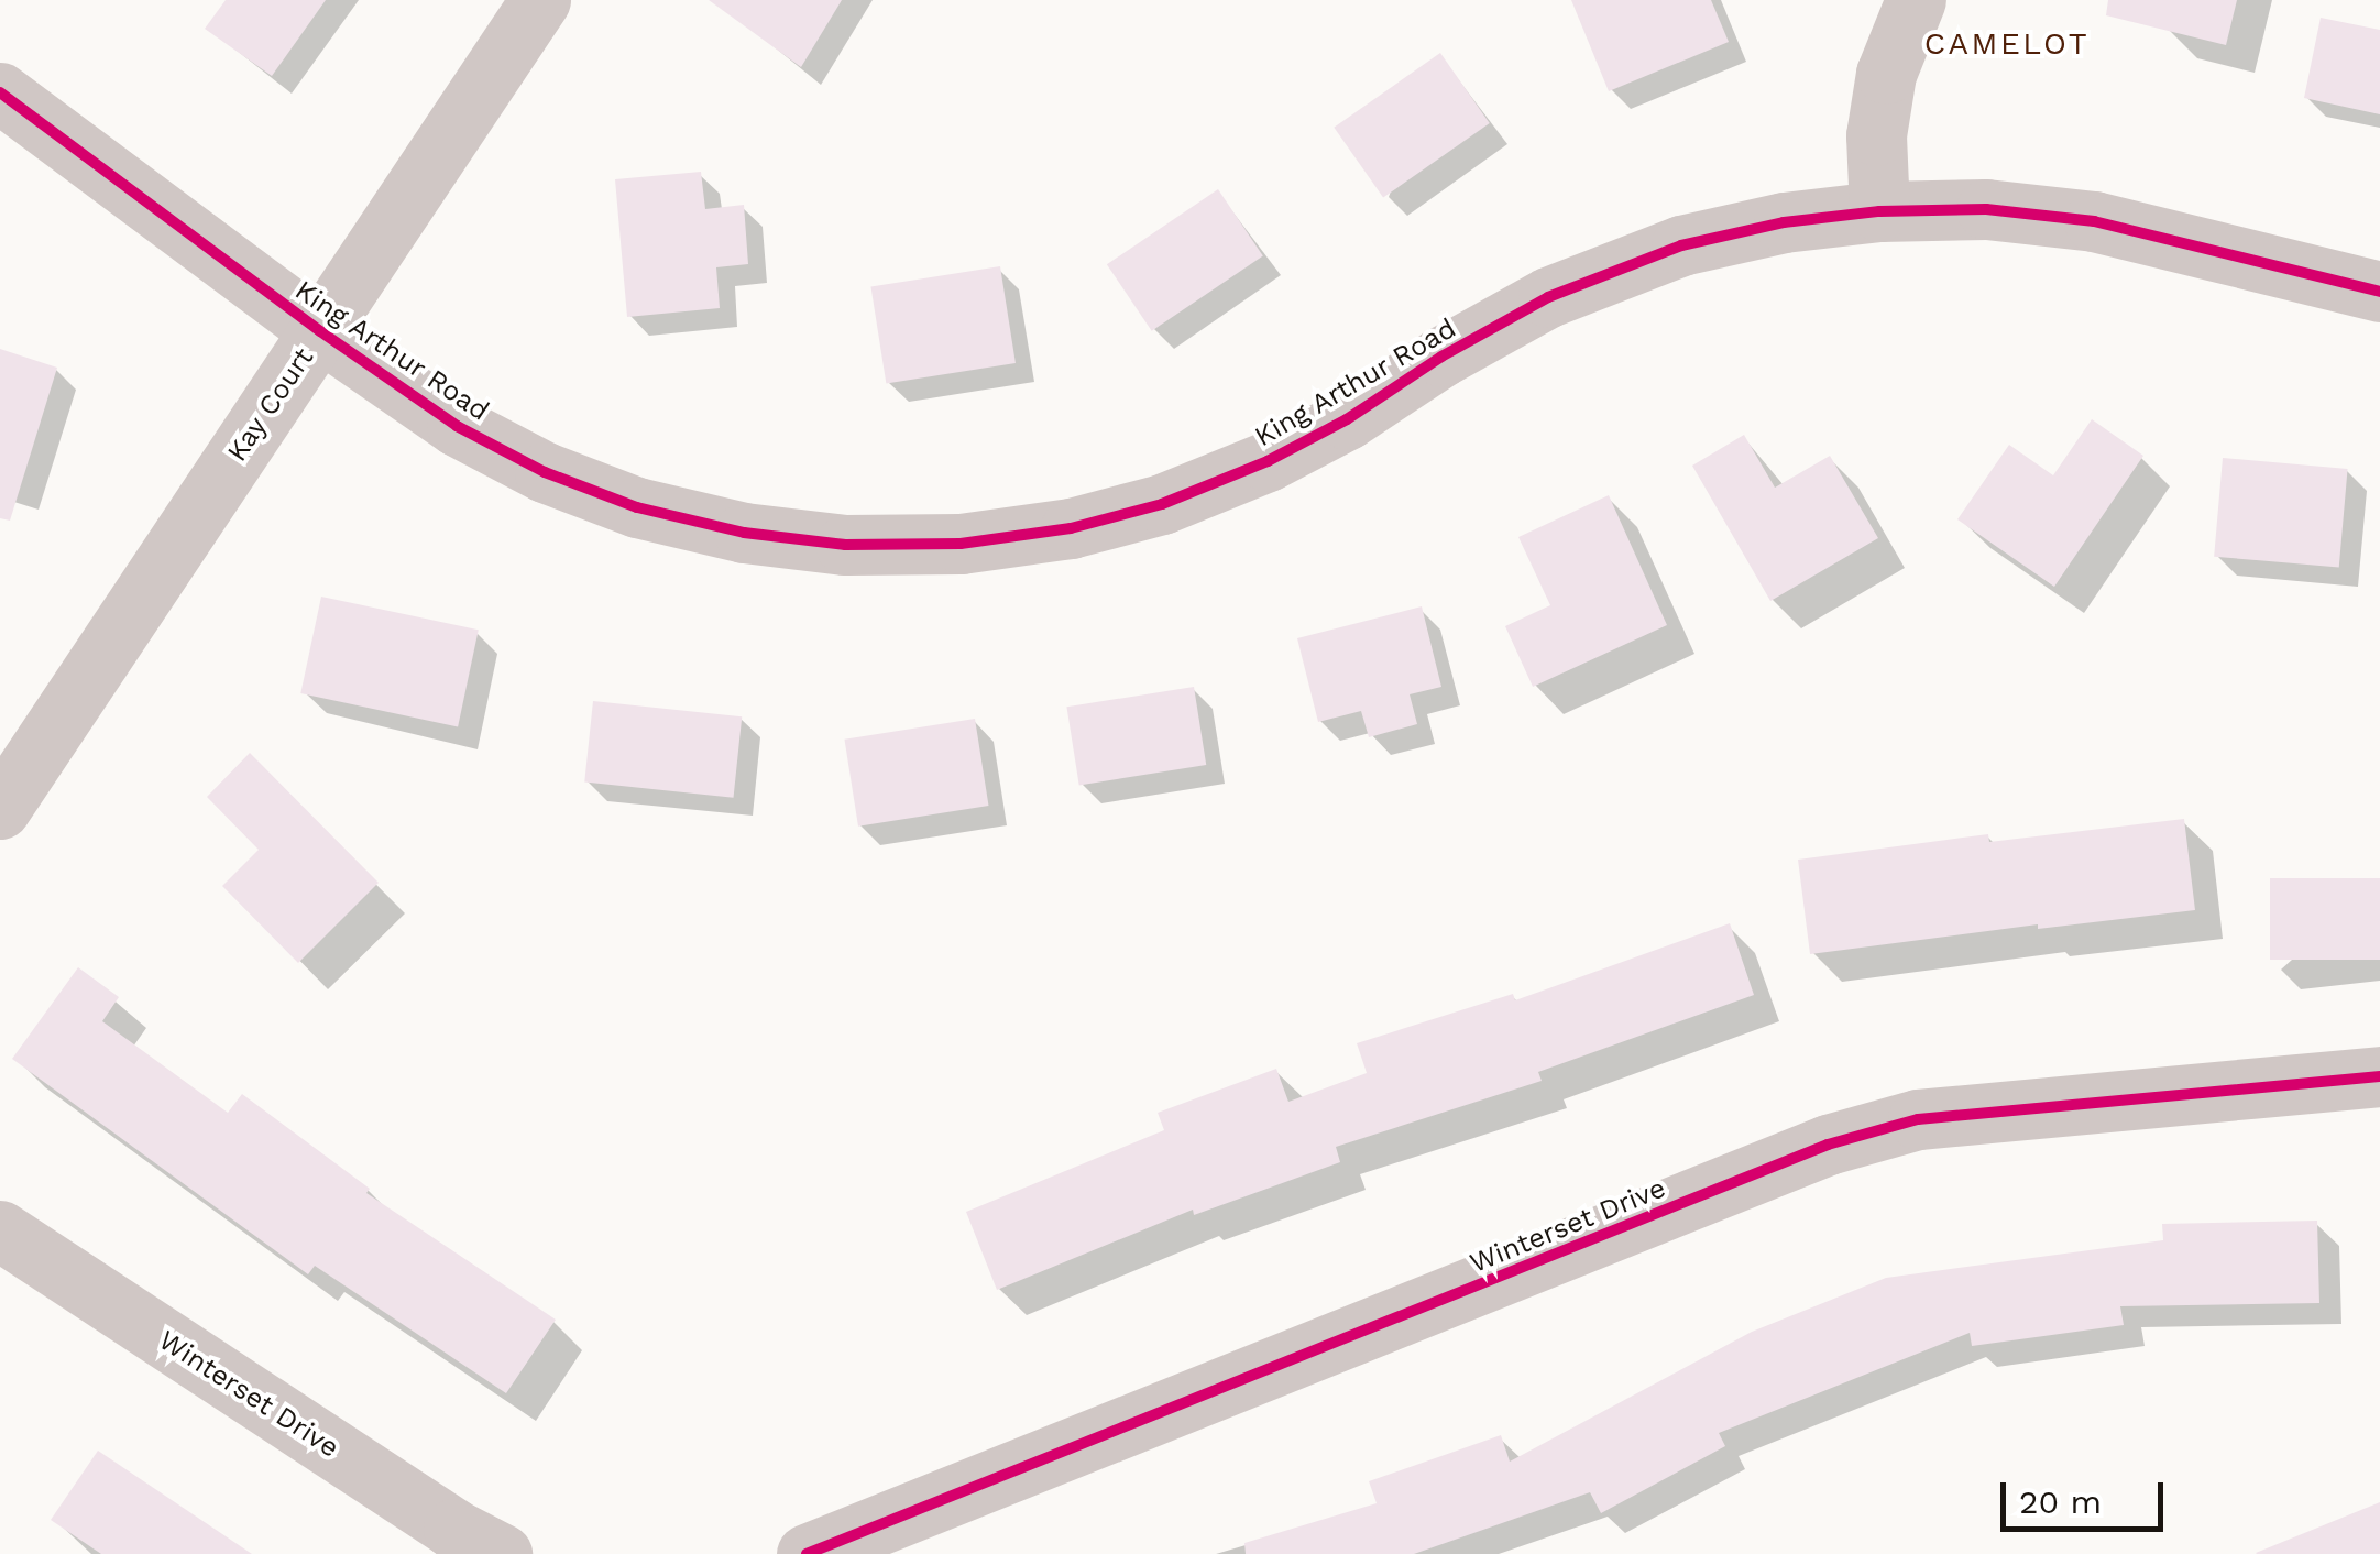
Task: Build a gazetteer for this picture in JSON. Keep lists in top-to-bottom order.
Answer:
{
  "streets": {
    "street": ["King Arthur Road", "Kay Court", "Winterset Drive"]
  },
  "crossings": [
    ["King Arthur Road", "Kay Court"]
  ],
  "districts": ["CAMELOT"],
  "scale_bar": "20 m"
}
